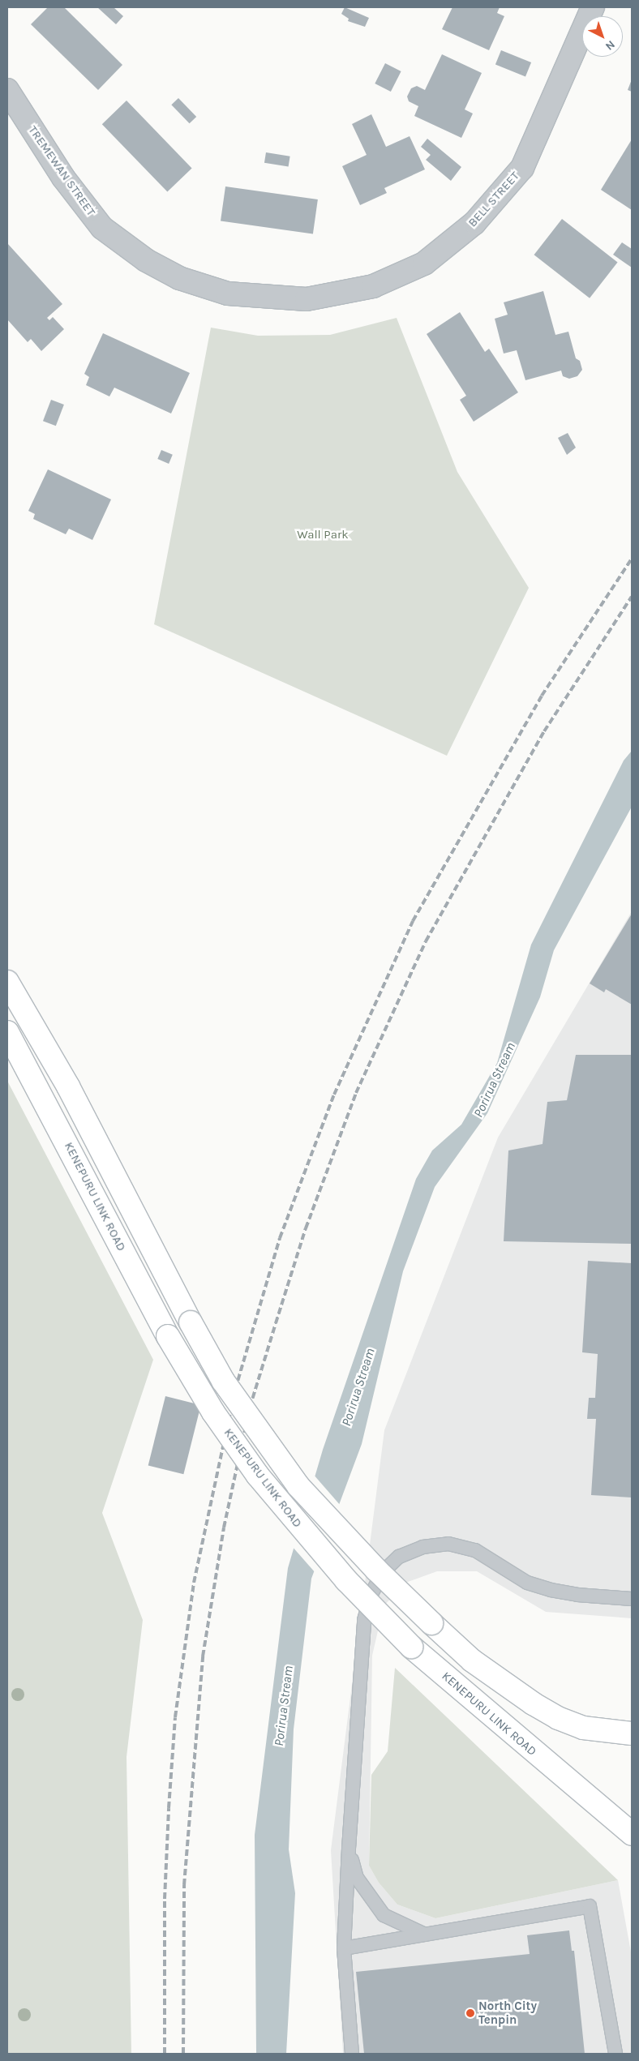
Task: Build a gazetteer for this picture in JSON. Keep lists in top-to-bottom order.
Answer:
{
  "streets": {
    "main road": ["KENEPURU LINK ROAD"],
    "street": ["TREMEWAN STREET", "BELL STREET"]
  },
  "crossings": [
    ["TREMEWAN STREET", "BELL STREET"]
  ],
  "water": ["Porirua Stream"],
  "parks": ["Wall Park"],
  "places": ["North City Tenpin"],
  "north": "bottom right"
}
